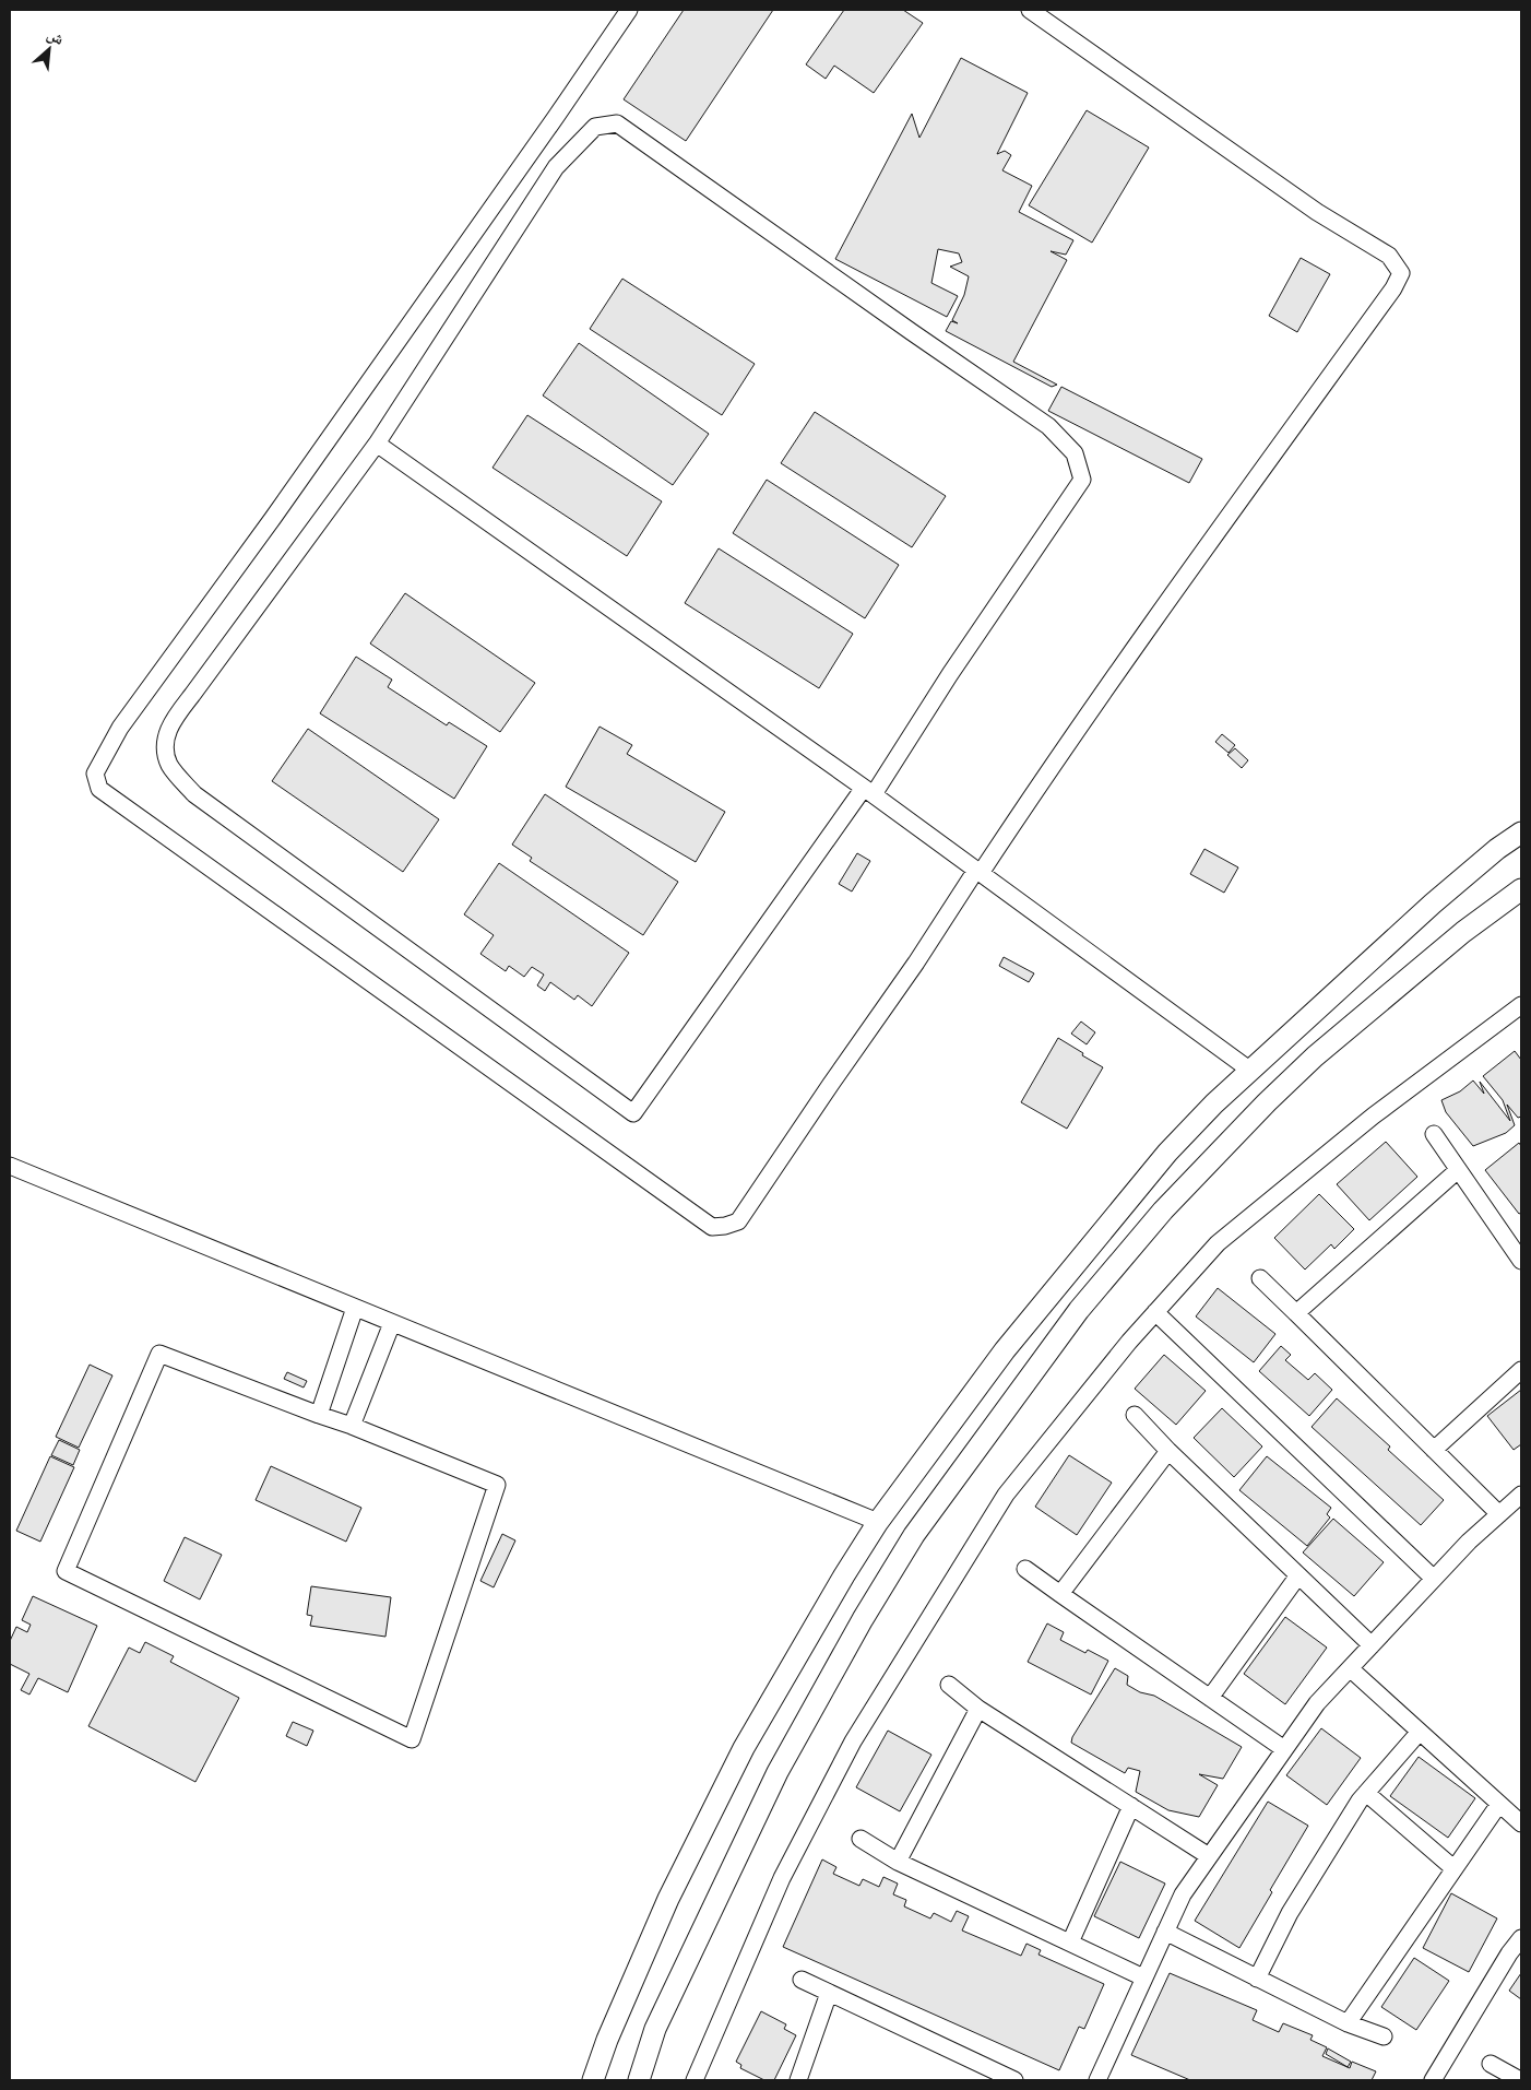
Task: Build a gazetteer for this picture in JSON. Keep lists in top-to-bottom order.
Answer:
{
  "north": "top right"
}
